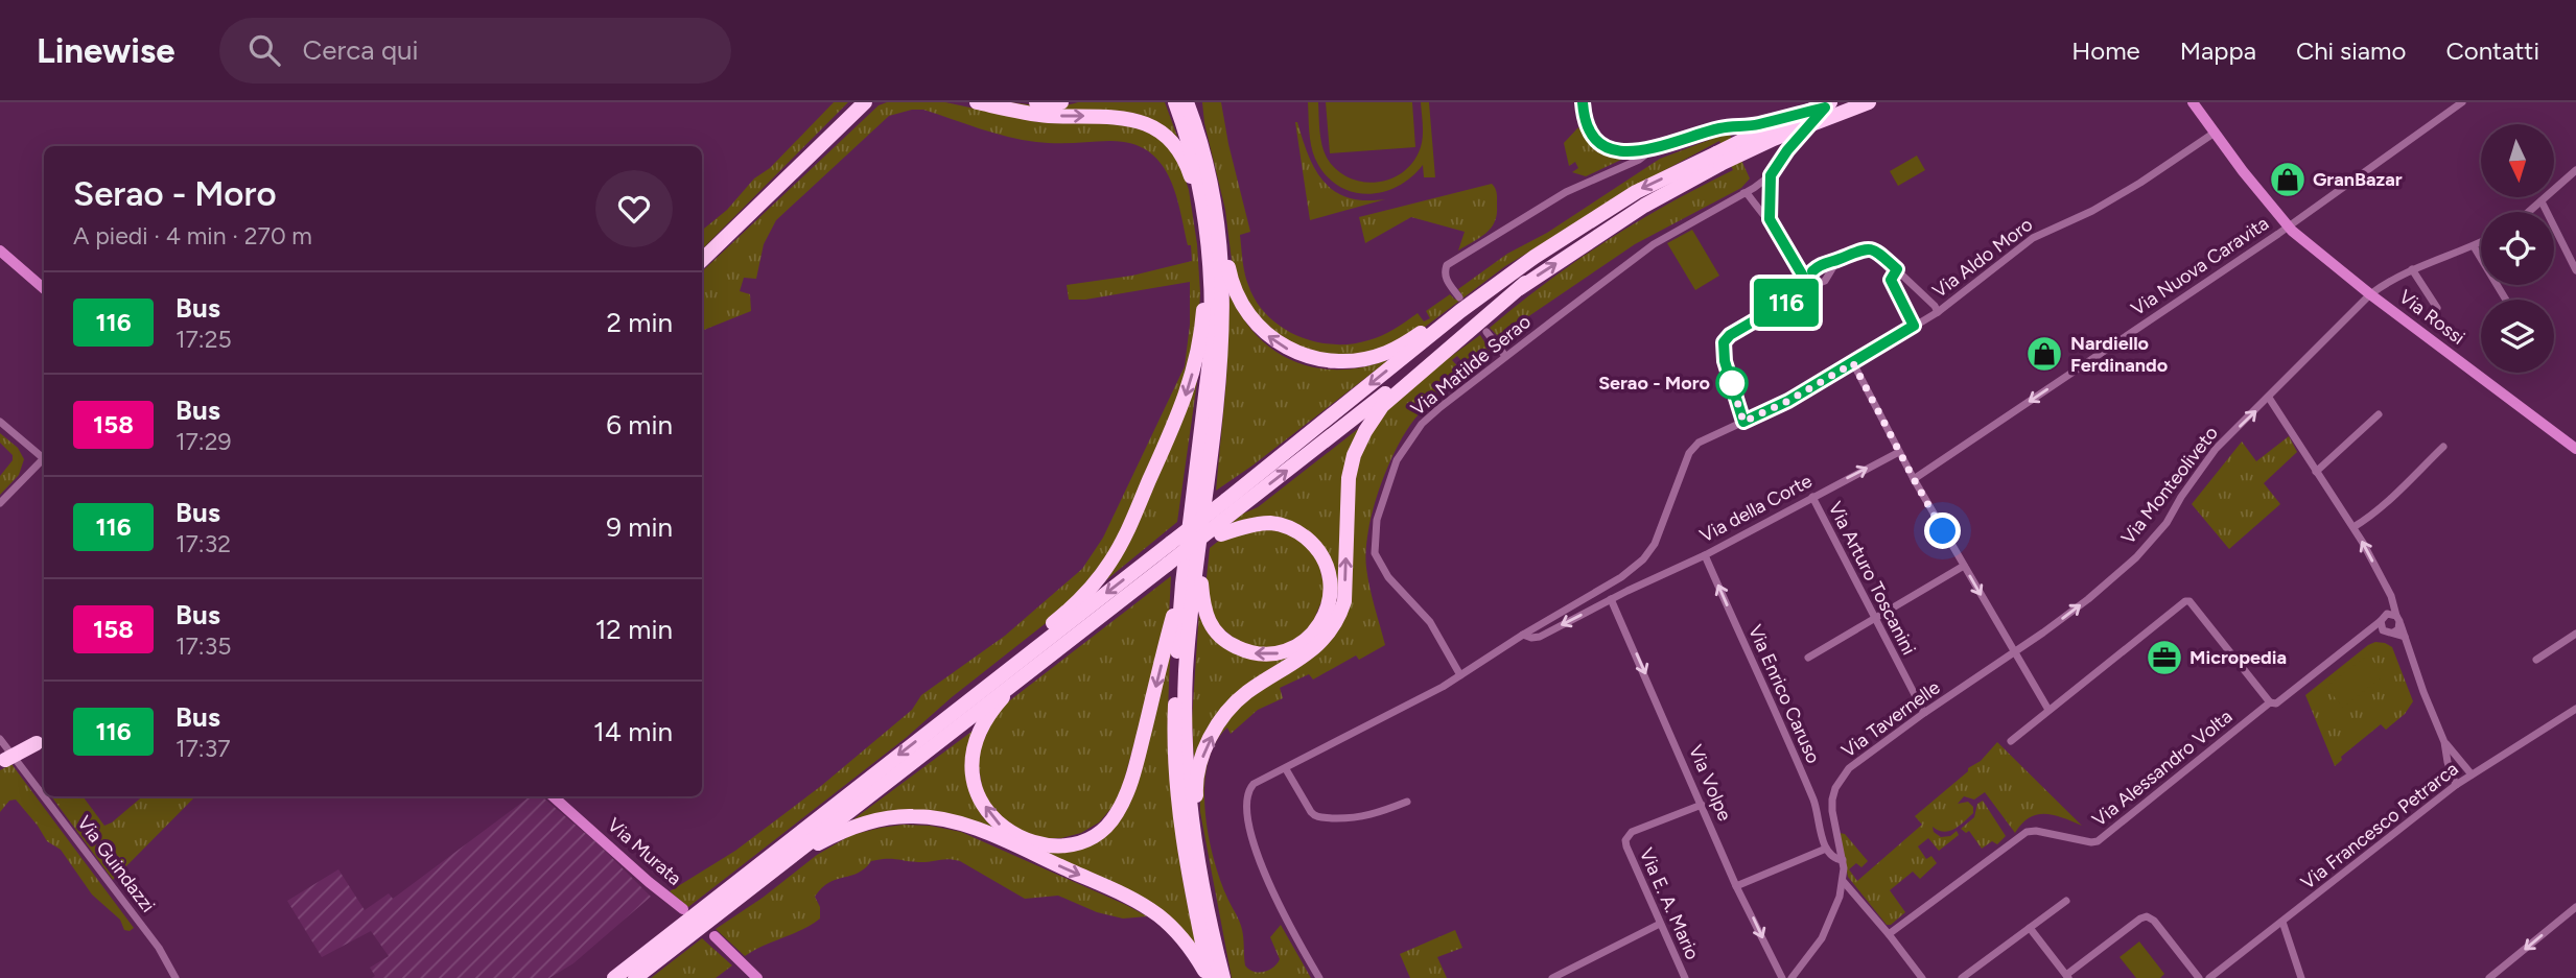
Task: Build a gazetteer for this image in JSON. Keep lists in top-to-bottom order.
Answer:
{
  "streets": {
    "street": [
      "Via Aldo Moro",
      "Via Nuova Caravita",
      "Via Rossi",
      "Via Matilde Serao",
      "Via Monteoliveto",
      "Via della Corte",
      "Via Arturo Toscanini",
      "Via Enrico Caruso",
      "Via Tavernelle",
      "Via Alessandro Volta",
      "Via Volpe",
      "Via Francesco Petrarca",
      "Via Murata",
      "Via Guindazzi",
      "Via E. A. Mario"
    ]
  },
  "crossings": [
    ["Via Aldo Moro", "Via Rossi"],
    ["Via Aldo Moro", "Via Matilde Serao"],
    ["Via Aldo Moro", "Via della Corte"],
    ["Via Nuova Caravita", "Via Rossi"],
    ["Via Rossi", "Via Monteoliveto"],
    ["Via Monteoliveto", "Via Tavernelle"],
    ["Via della Corte", "Via Arturo Toscanini"],
    ["Via della Corte", "Via Enrico Caruso"],
    ["Via della Corte", "Via Volpe"],
    ["Via Arturo Toscanini", "Via Tavernelle"],
    ["Via Volpe", "Via E. A. Mario"]
  ],
  "one_way": [
    "Via Nuova Caravita",
    "Via Monteoliveto",
    "Via Enrico Caruso",
    "Via Volpe"
  ],
  "places": {
    "shop": ["GranBazar", "Nardiello Ferdinando"],
    "other": ["Serao - Moro"],
    "office": ["Micropedia"]
  },
  "lines": ["bus line 116"],
  "north": "bottom",
  "page": {
    "header": "Linewise",
    "search": "Cerca qui",
    "nav": [
      "Home",
      "Mappa",
      "Chi siamo",
      "Contatti"
    ],
    "on_map": "116",
    "heading": ["Serao - Moro", "A piedi · 4 min · 270 m"],
    "list": [
      {
        "mark": "116",
        "name": "Bus",
        "note": "17:25",
        "value": "2 min"
      },
      {
        "mark": "158",
        "name": "Bus",
        "note": "17:29",
        "value": "6 min"
      },
      {
        "mark": "116",
        "name": "Bus",
        "note": "17:32",
        "value": "9 min"
      },
      {
        "mark": "158",
        "name": "Bus",
        "note": "17:35",
        "value": "12 min"
      },
      {
        "mark": "116",
        "name": "Bus",
        "note": "17:37",
        "value": "14 min"
      }
    ]
  }
}
